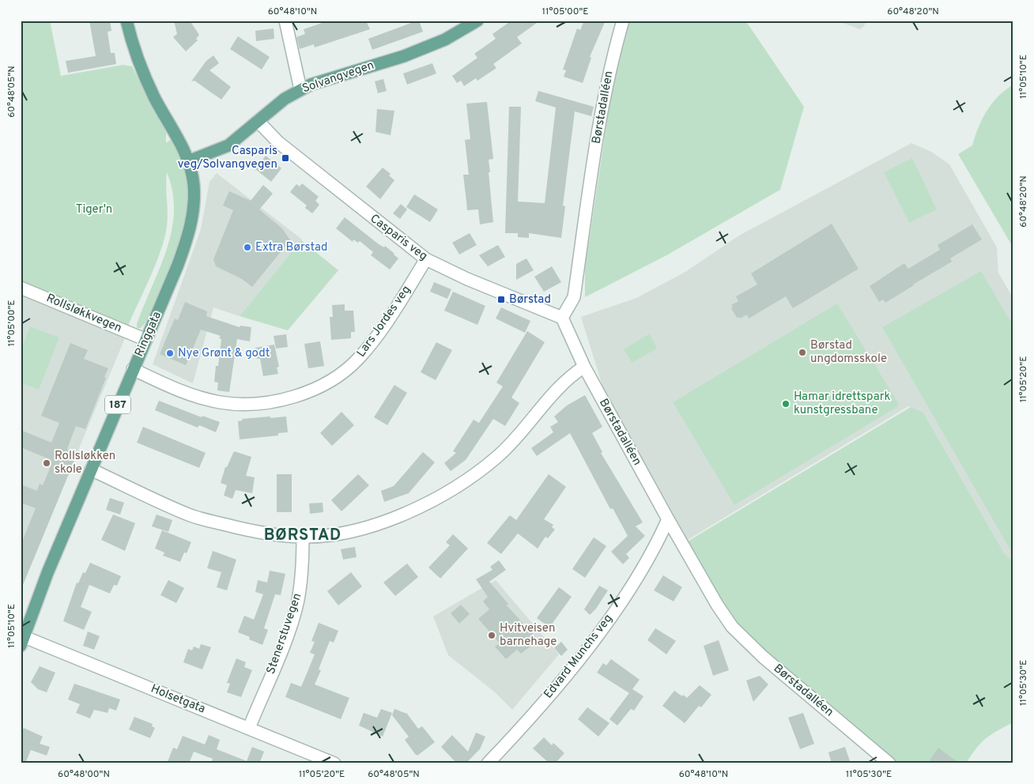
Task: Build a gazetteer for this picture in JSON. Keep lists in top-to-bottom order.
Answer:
{
  "streets": {
    "main road": ["Solvangvegen", "Ringgata", "187"],
    "street": [
      "Børstadalléen",
      "Casparis veg",
      "Rollsløkkvegen",
      "Lars Jordes veg",
      "Stenerstuvegen",
      "Edvard Munchs veg",
      "Holsetgata"
    ]
  },
  "crossings": [
    ["Solvangvegen", "Casparis veg"],
    ["Solvangvegen", "Ringgata"],
    ["Børstadalléen", "Casparis veg"],
    ["Børstadalléen", "Edvard Munchs veg"],
    ["Casparis veg", "Lars Jordes veg"],
    ["Rollsløkkvegen", "Ringgata"],
    ["Lars Jordes veg", "Ringgata"],
    ["Ringgata", "Holsetgata"],
    ["Stenerstuvegen", "Holsetgata"]
  ],
  "districts": ["BØRSTAD"],
  "parks": ["Tiger'n"],
  "places": {
    "transit": ["Casparis veg/Solvangvegen", "Børstad"],
    "other": [
      "Extra Børstad",
      "Børstad ungdomsskole",
      "Nye Grønt & godt",
      "Hamar idrettspark kunstgressbane",
      "Rollsløkken skole",
      "Hvitveisen barnehage"
    ]
  },
  "coordinates": [
    "60°48'10\"N",
    "11°05'00\"E",
    "60°48'20\"N",
    "11°05'10\"E",
    "60°48'05\"N",
    "11°05'20\"E",
    "11°05'30\"E",
    "60°48'00\"N"
  ]
}
